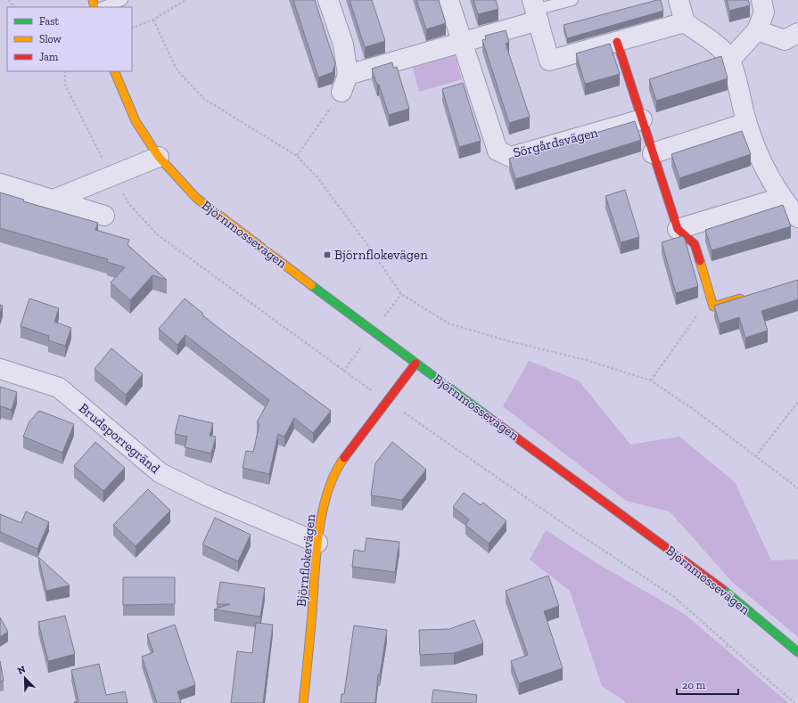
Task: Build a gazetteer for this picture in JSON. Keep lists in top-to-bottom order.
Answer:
{
  "streets": {
    "street": [
      "Sörgårdsvägen",
      "Björnmossevägen",
      "Brudsporregränd",
      "Björnflokevägen"
    ]
  },
  "crossings": [
    ["Björnmossevägen", "Björnflokevägen"],
    ["Brudsporregränd", "Björnflokevägen"]
  ],
  "places": {
    "transit": ["Björnflokevägen"]
  },
  "legend": ["Fast", "Slow", "Jam"],
  "scale_bar": "20 m",
  "north": "top left"
}
